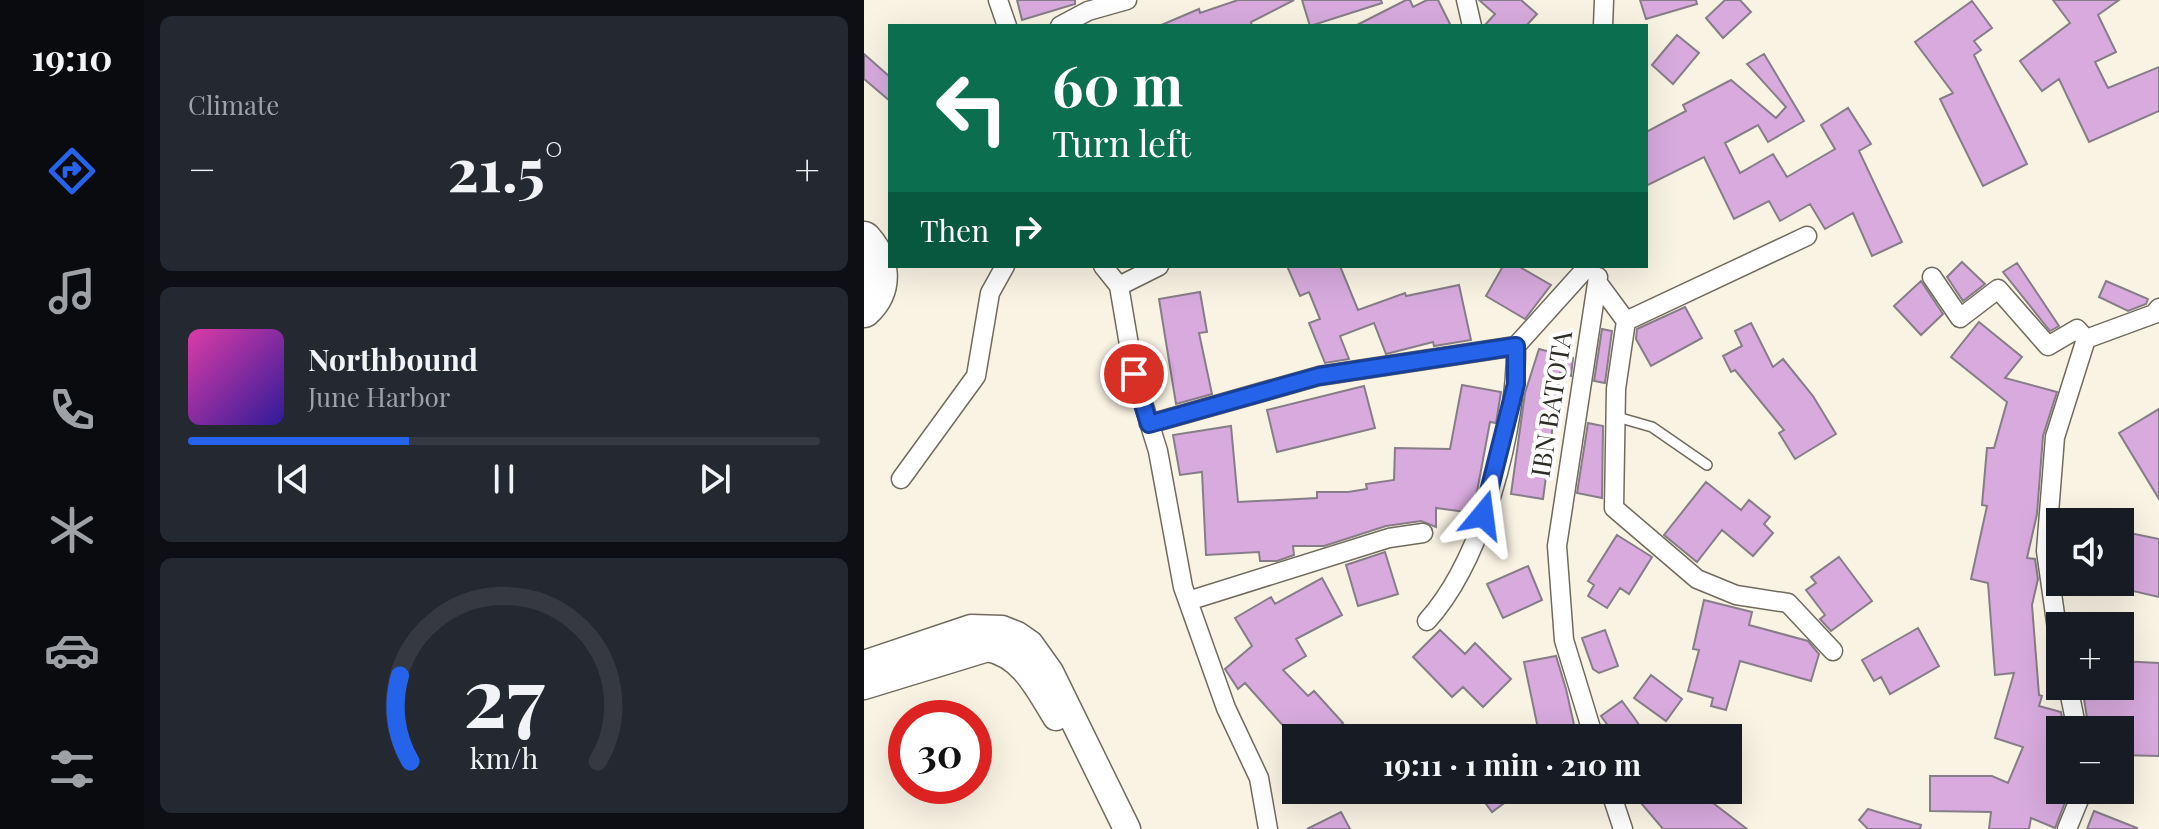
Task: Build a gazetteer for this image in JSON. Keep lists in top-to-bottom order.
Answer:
{
  "streets": {
    "street": ["IBN BATOTA"]
  },
  "page": {
    "tabs": "19:10",
    "tile": "Climate",
    "turn": ["60 m", "Turn left"],
    "heat": ["−", "21.5°", "+"],
    "then": "Then",
    "song": ["Northbound", "June Harbor"],
    "map_buttons": ["+", "−"],
    "limit": "30",
    "trip": "19:11 · 1 min · 210 m",
    "gauge": ["27", "km/h"]
  }
}
